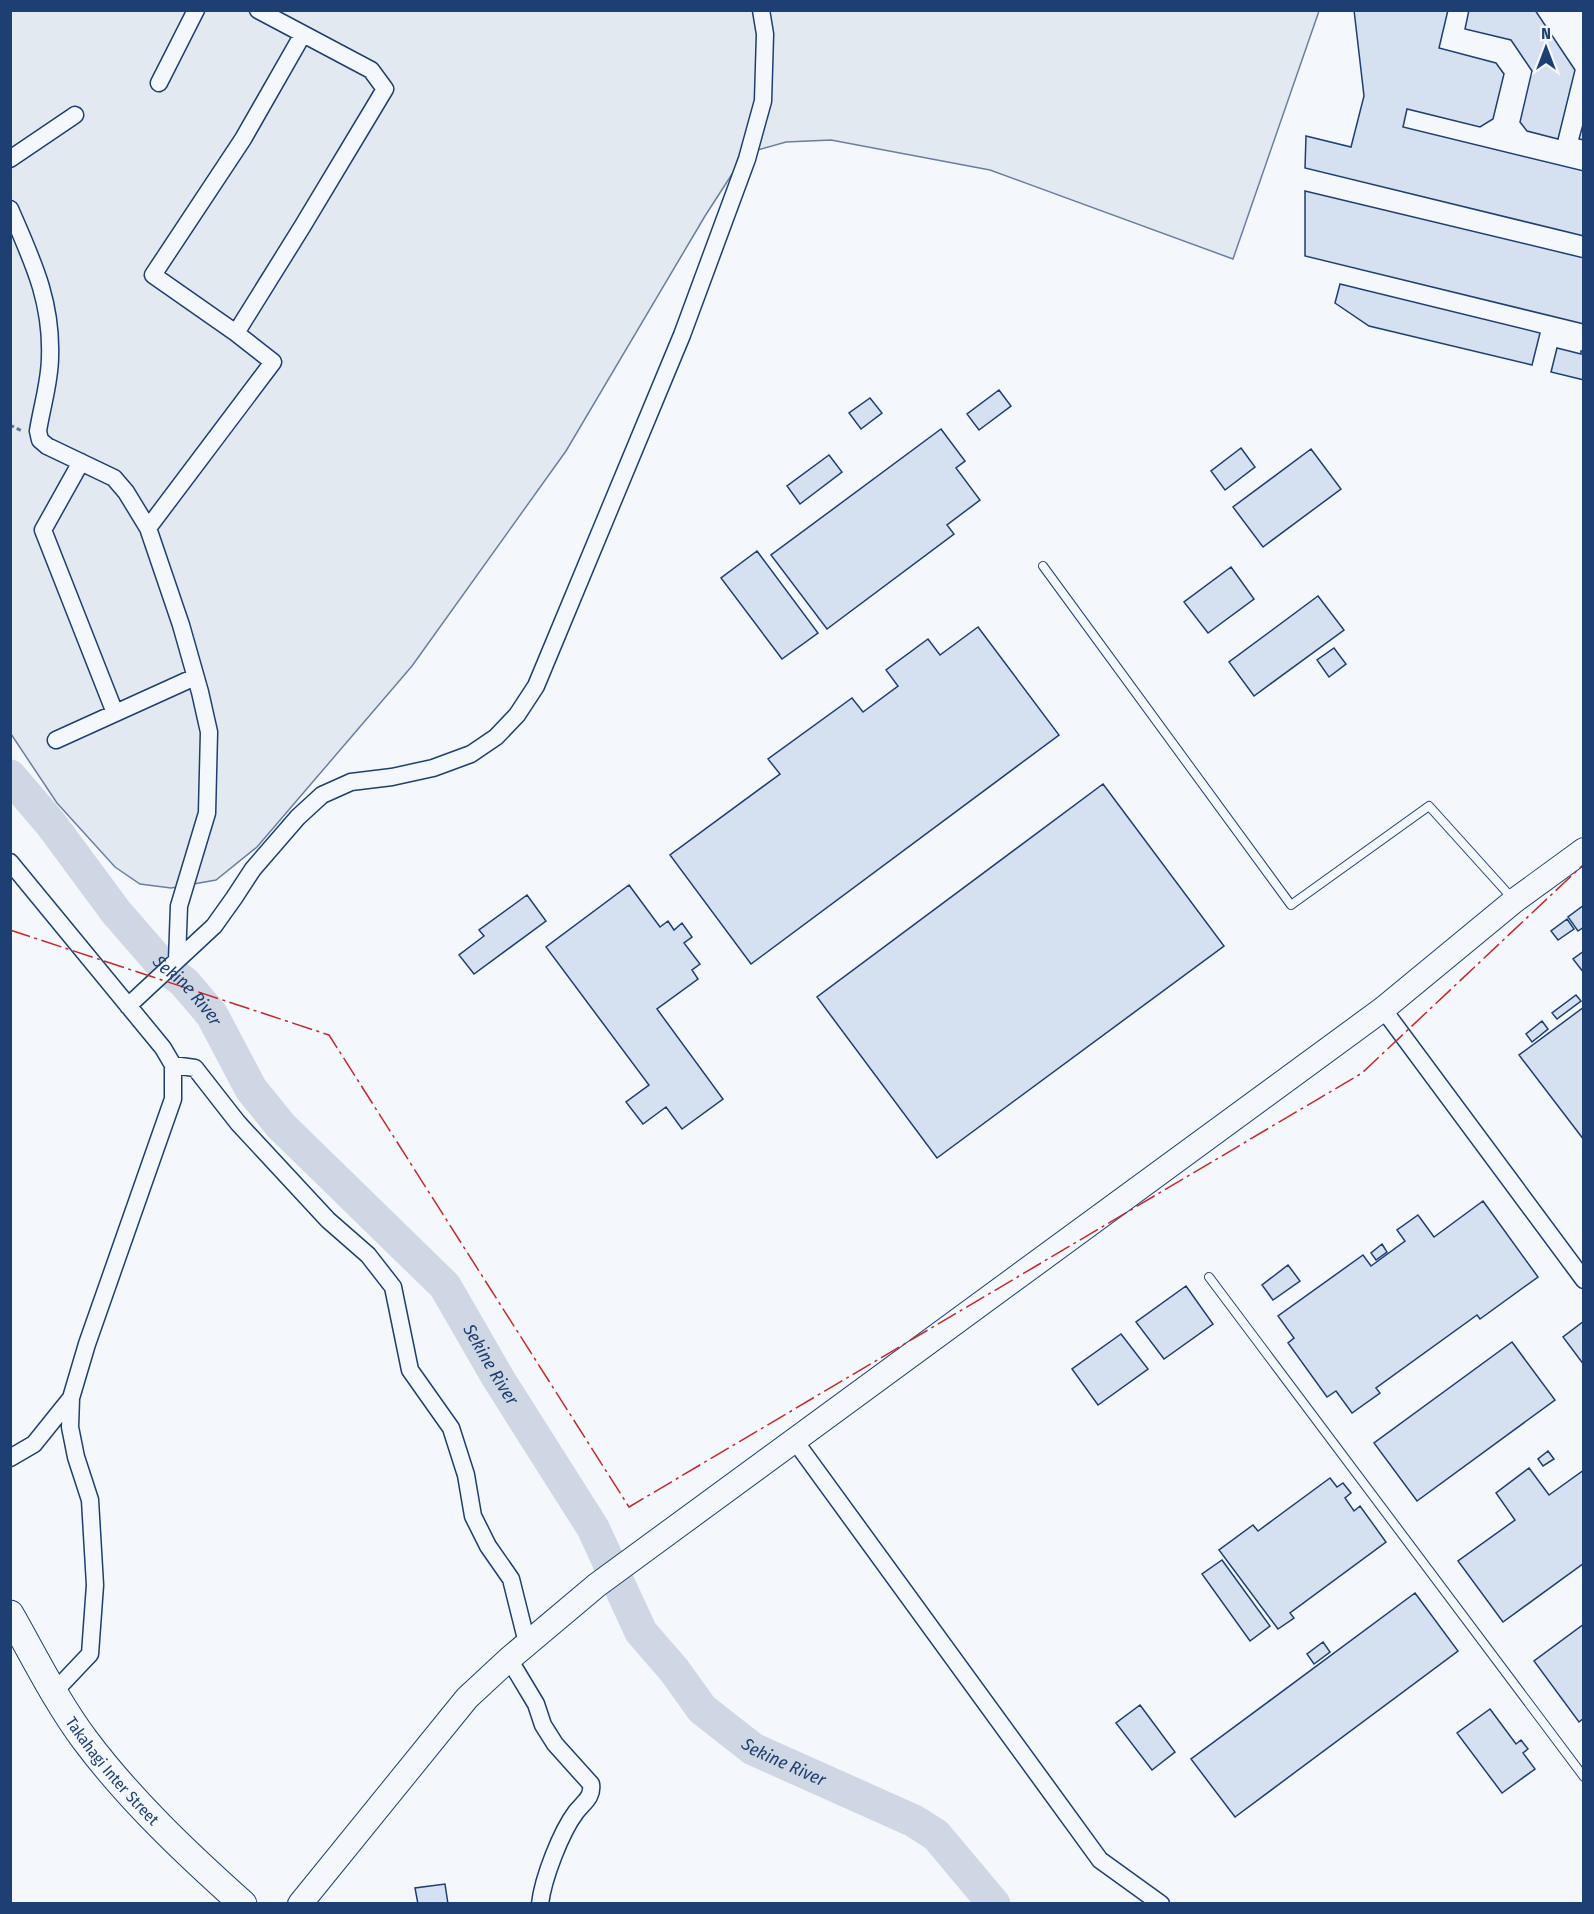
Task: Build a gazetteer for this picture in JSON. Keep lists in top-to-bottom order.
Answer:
{
  "streets": {
    "main road": ["Takahagi Inter Street"]
  },
  "water": ["Sekine River"],
  "north": "top"
}
